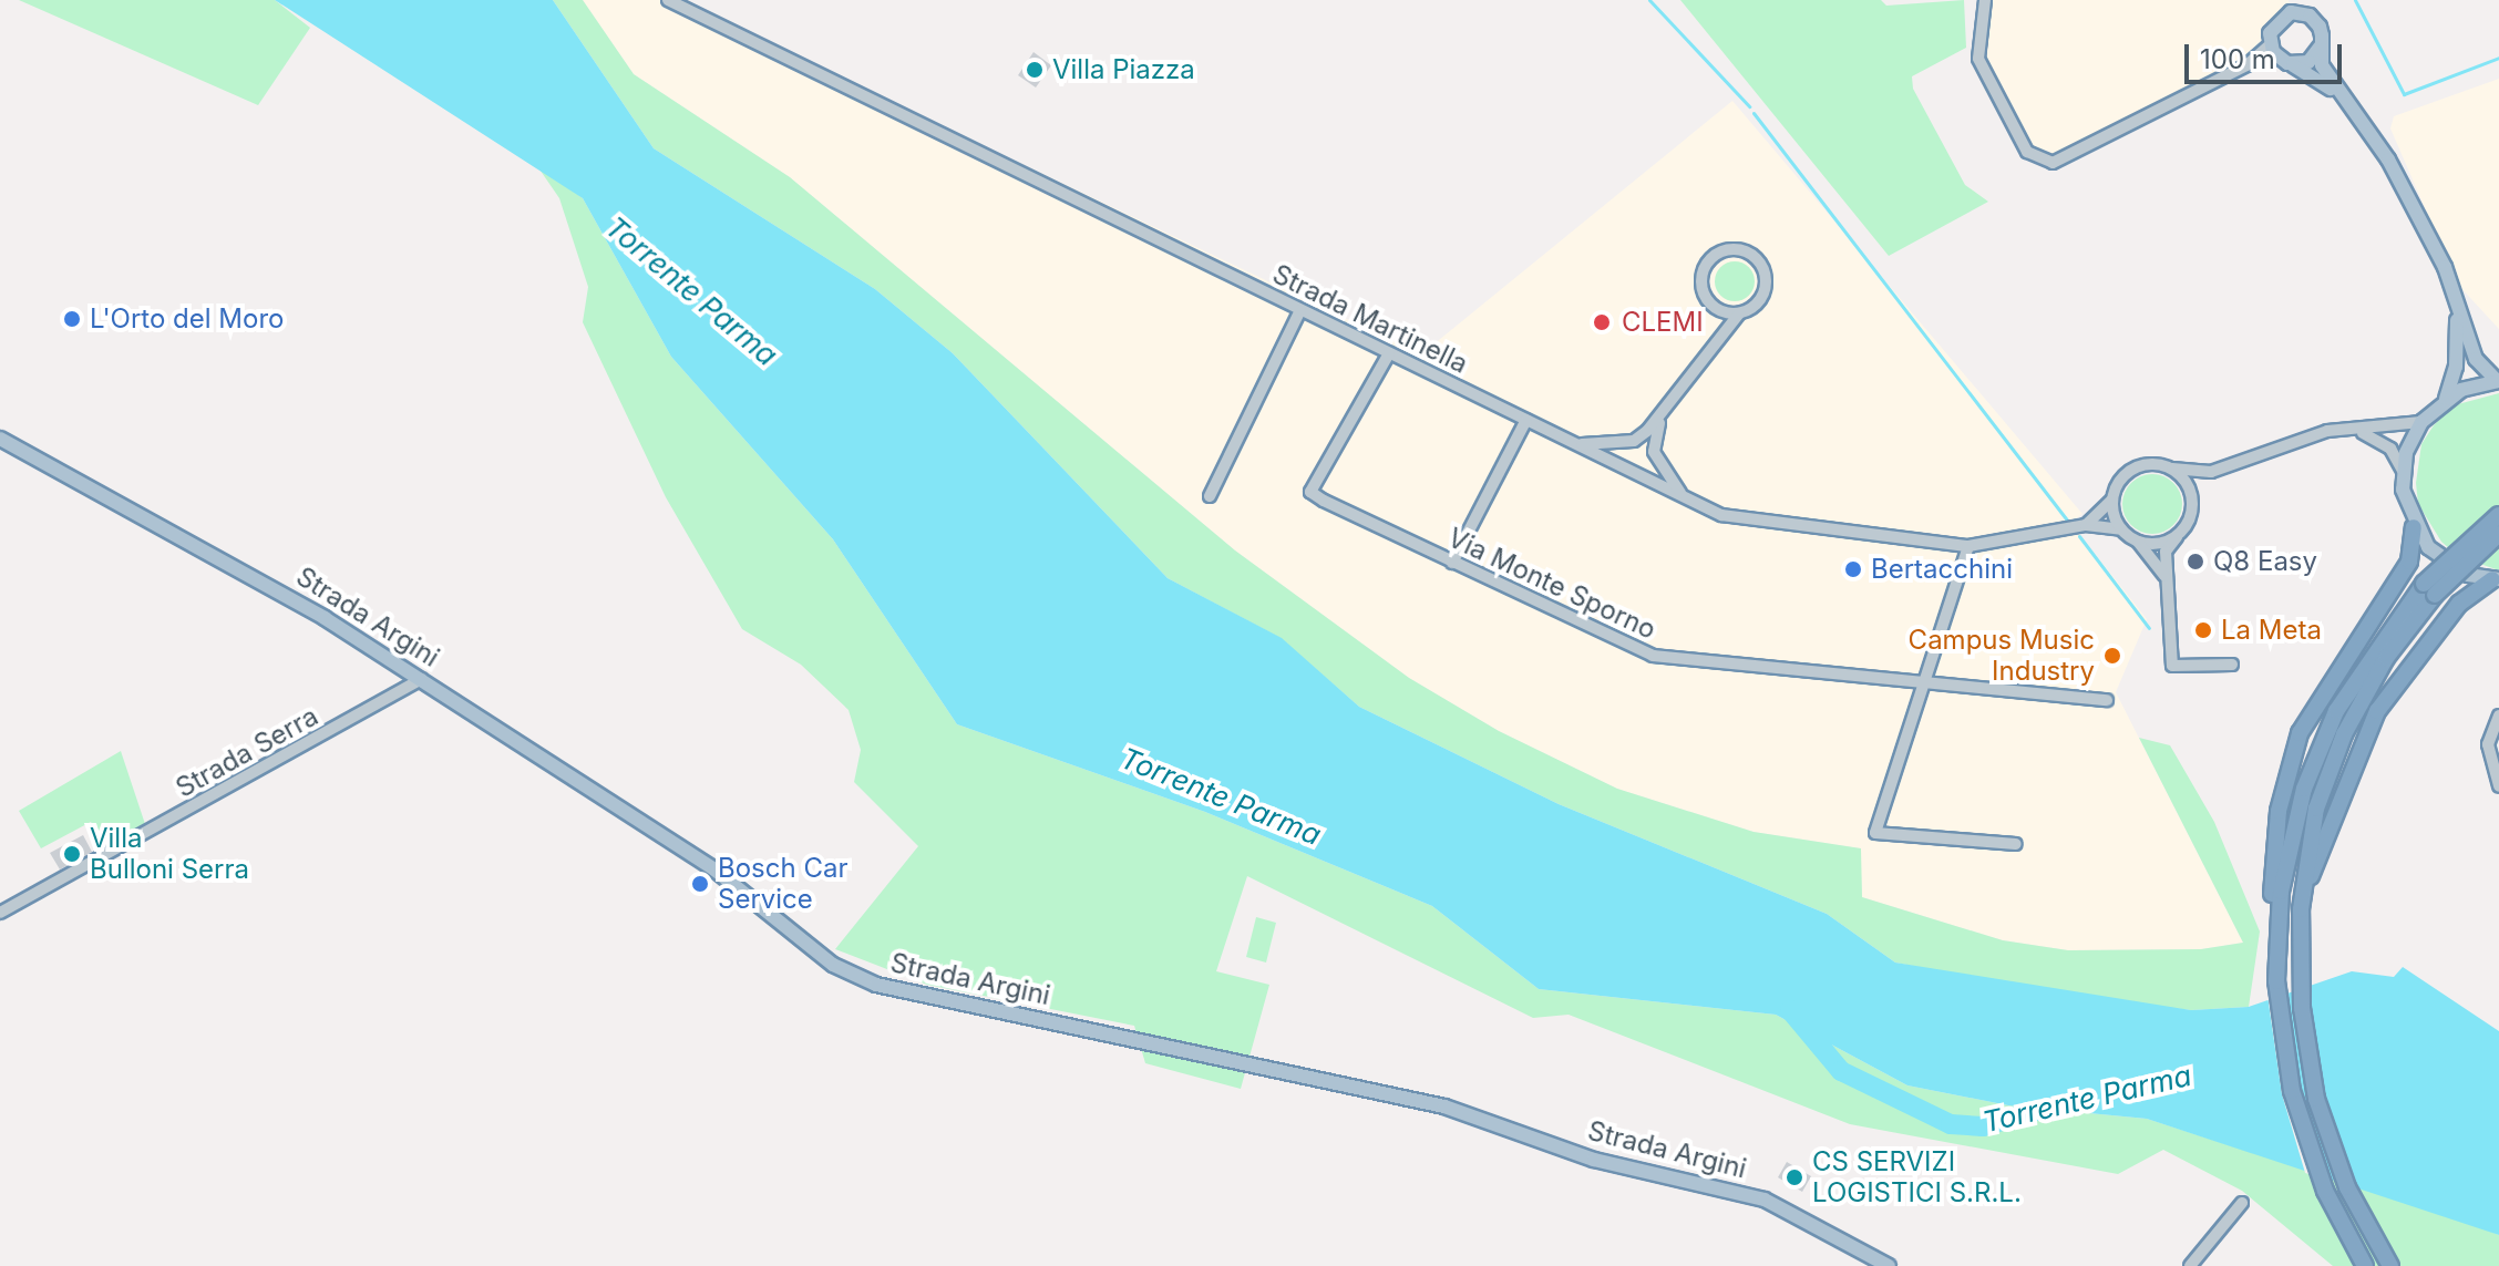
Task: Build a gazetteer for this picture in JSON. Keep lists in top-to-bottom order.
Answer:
{
  "streets": {
    "main road": ["Strada Argini"],
    "street": ["Strada Martinella", "Via Monte Sporno", "Strada Serra"]
  },
  "crossings": [
    ["Strada Martinella", "Via Monte Sporno"],
    ["Strada Argini", "Strada Serra"]
  ],
  "water": ["Torrente Parma"],
  "places": [
    "Villa Piazza",
    "L'Orto del Moro",
    "CLEMI",
    "Q8 Easy",
    "Bertacchini",
    "La Meta",
    "Campus Music Industry",
    "Villa Bulloni Serra",
    "Bosch Car Service",
    "CS SERVIZI LOGISTICI S.R.L."
  ],
  "scale_bar": "100 m"
}
